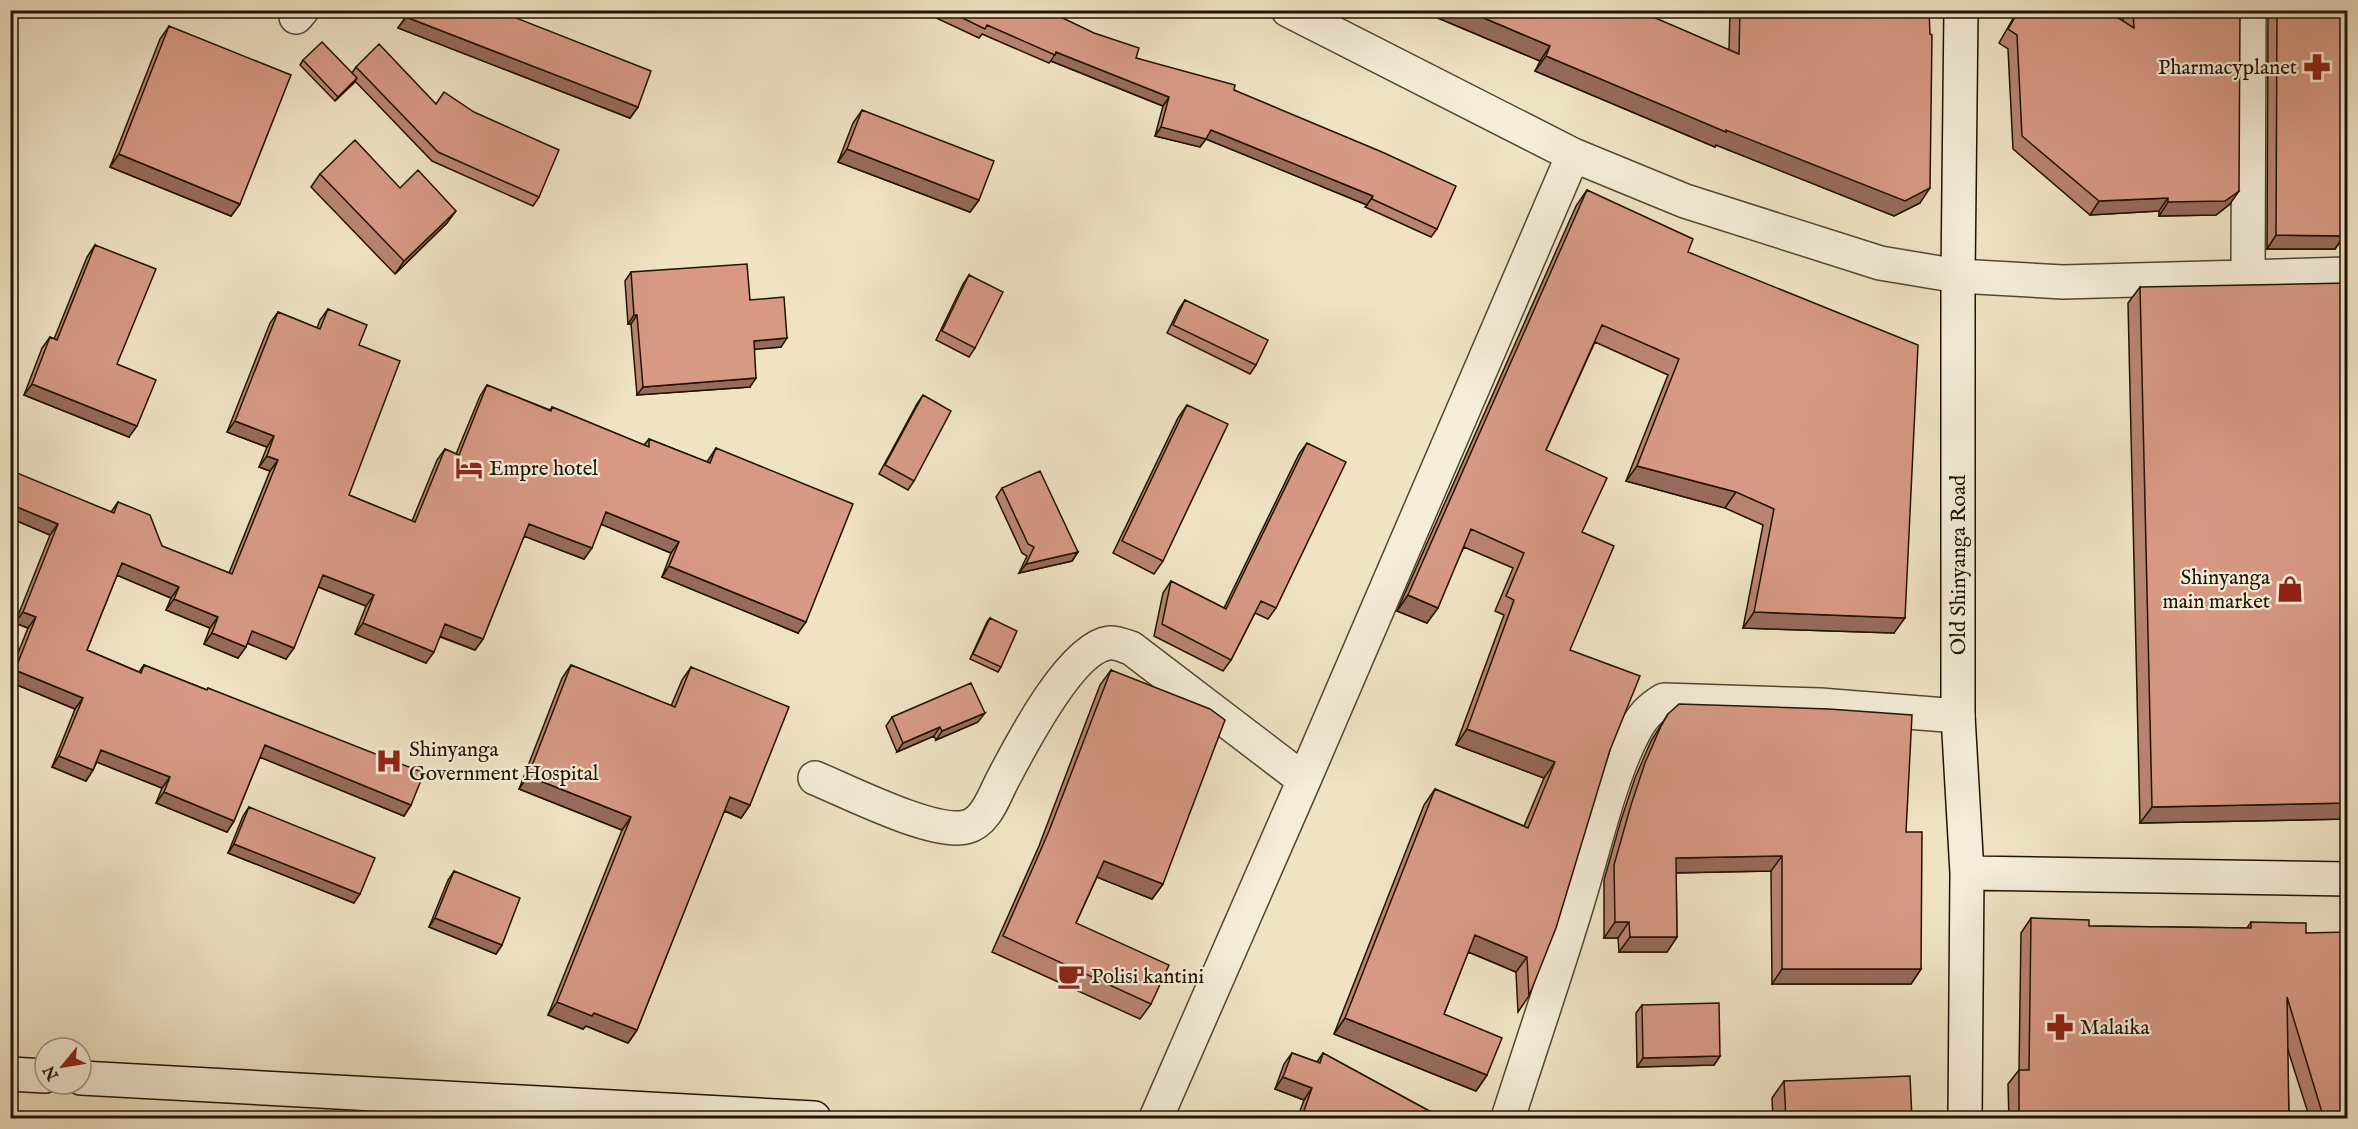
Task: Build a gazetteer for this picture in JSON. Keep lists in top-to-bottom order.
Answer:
{
  "streets": {
    "street": ["Old Shinyanga Road"]
  },
  "places": {
    "pharmacy": ["Pharmacyplanet", "Malaika"],
    "hotel": ["Empre hotel"],
    "shop": ["Shinyanga main market"],
    "hospital": ["Shinyanga Government Hospital"],
    "cafe": ["Polisi kantini"]
  },
  "north": "bottom left"
}
